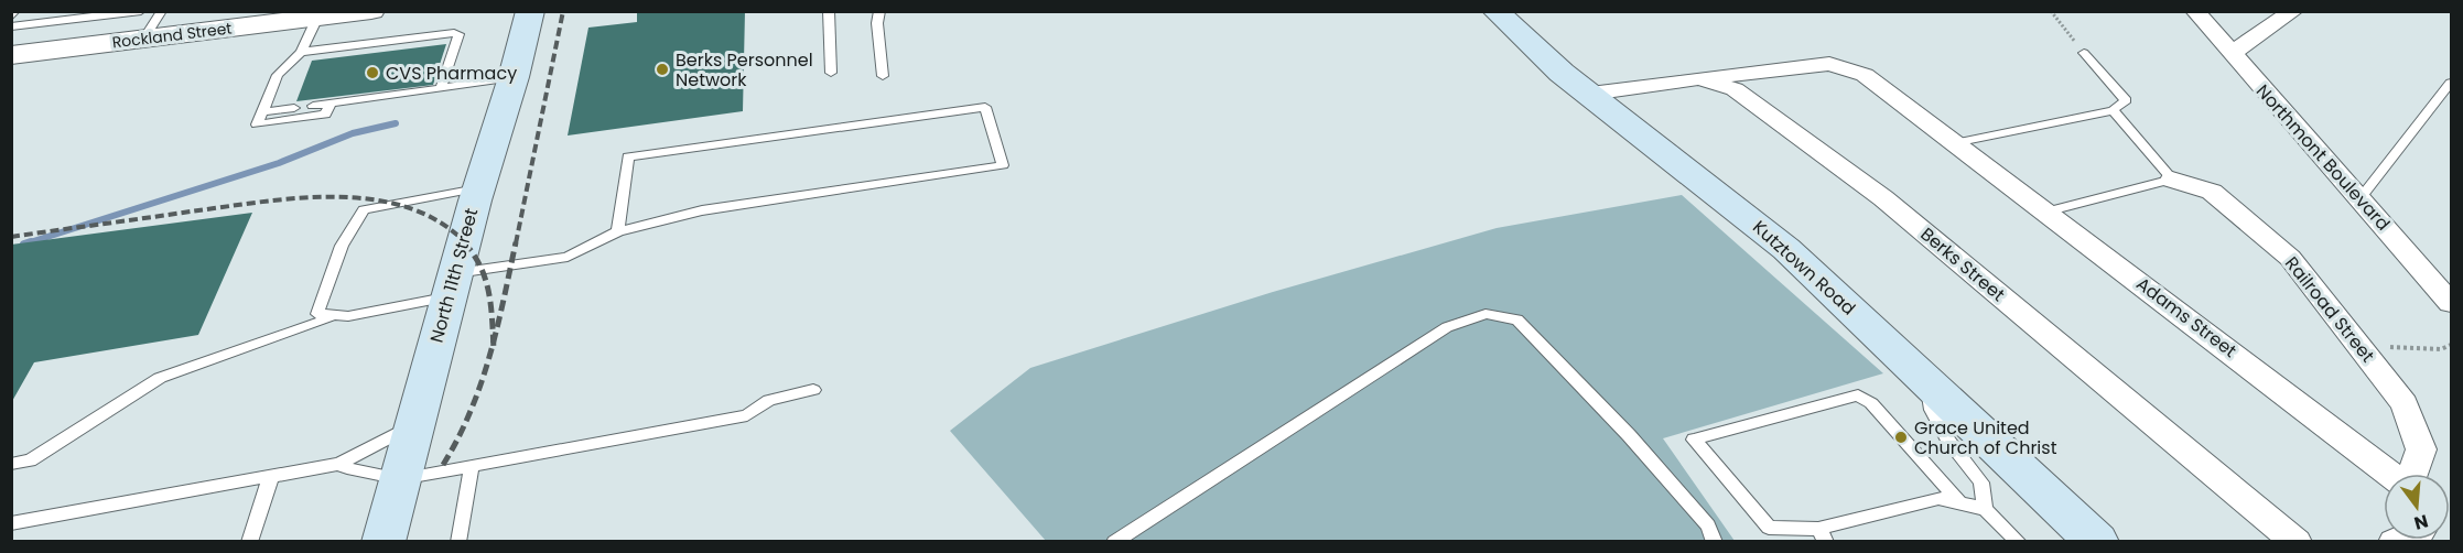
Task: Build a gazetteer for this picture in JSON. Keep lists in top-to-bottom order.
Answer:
{
  "streets": {
    "main road": ["Kutztown Road", "North 11th Street"],
    "street": [
      "Rockland Street",
      "Northmont Boulevard",
      "Berks Street",
      "Railroad Street",
      "Adams Street"
    ]
  },
  "crossings": [
    ["Berks Street", "Kutztown Road"],
    ["Berks Street", "Adams Street"]
  ],
  "places": ["Berks Personnel Network", "CVS Pharmacy", "Grace United Church of Christ"],
  "north": "bottom"
}
